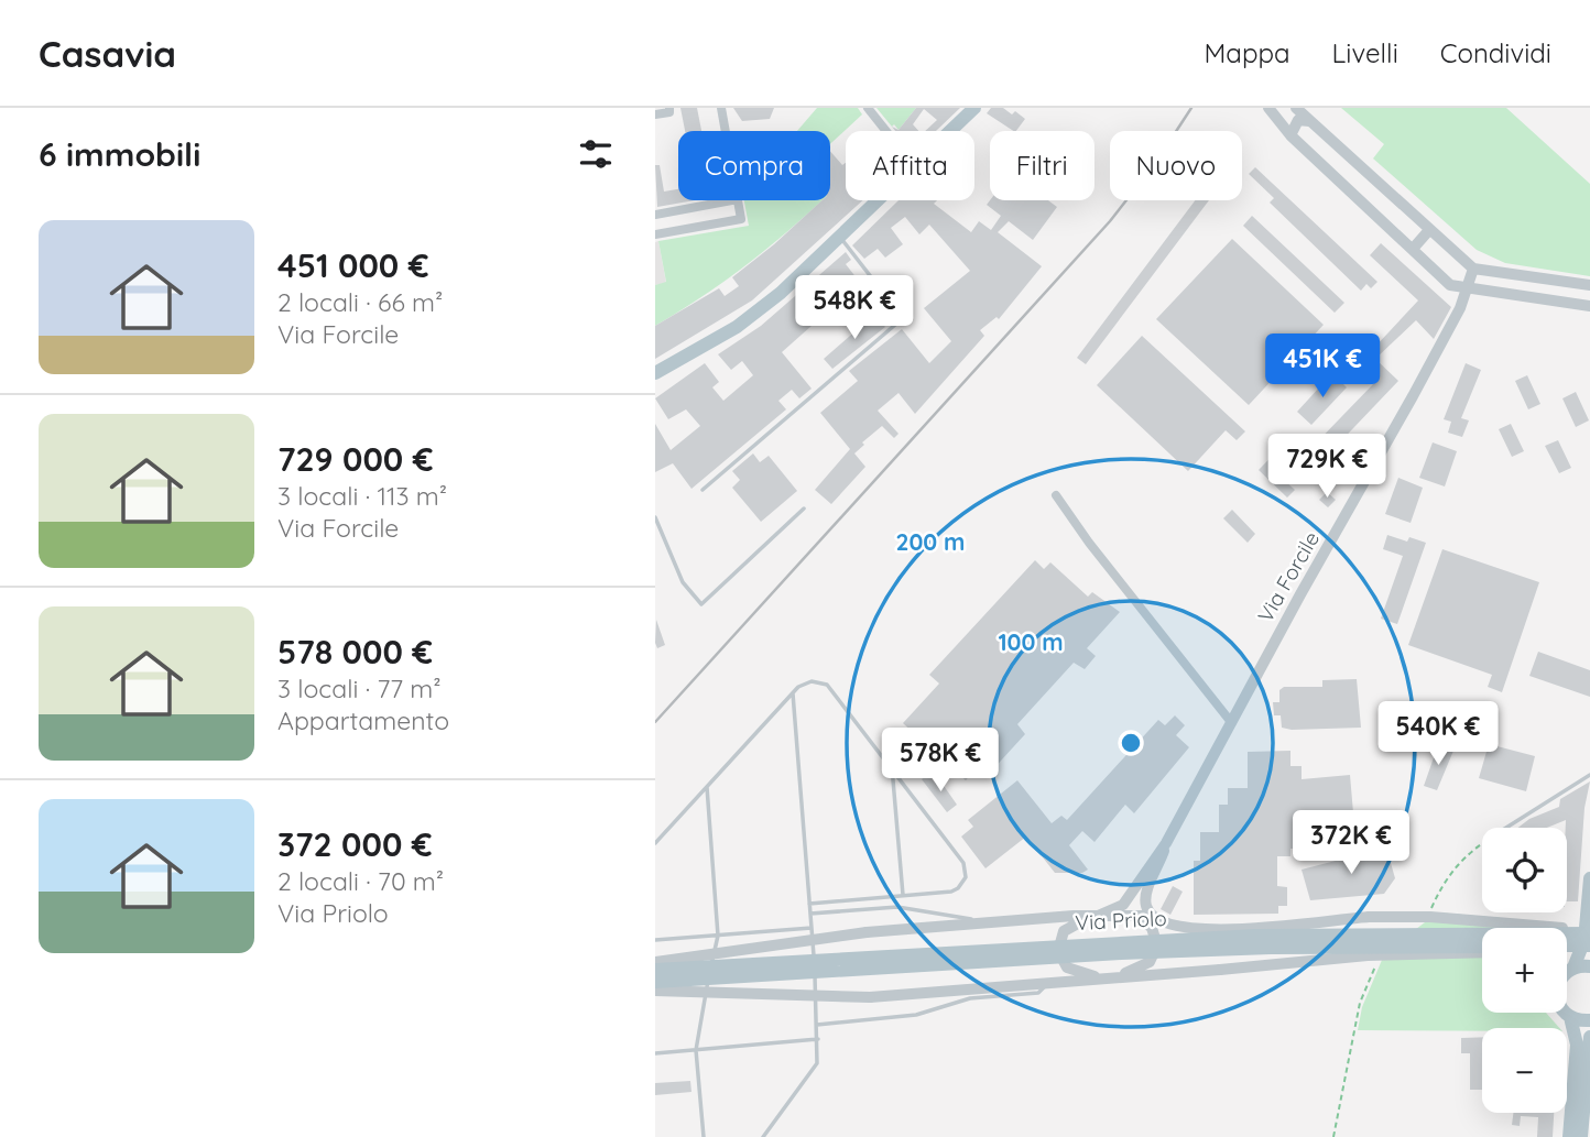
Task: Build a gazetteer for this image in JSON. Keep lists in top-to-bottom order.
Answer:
{
  "streets": {
    "main road": ["Via Priolo"],
    "street": ["Via Forcile"]
  },
  "page": {
    "header": "Casavia",
    "nav": ["Mappa", "Livelli", "Condividi"],
    "heading": "6 immobili",
    "chip": [
      "Compra",
      "Affitta",
      "Filtri",
      "Nuovo"
    ],
    "list": [
      {
        "name": "451 000 €",
        "note": "2 locali · 66 m² · Via Forcile"
      },
      {
        "name": "729 000 €",
        "note": "3 locali · 113 m² · Via Forcile"
      },
      {
        "name": "578 000 €",
        "note": "3 locali · 77 m² · Appartamento"
      },
      {
        "name": "372 000 €",
        "note": "2 locali · 70 m² · Via Priolo"
      }
    ],
    "price": [
      "548K €",
      "451K €",
      "729K €",
      "540K €",
      "578K €",
      "372K €"
    ],
    "map_buttons": ["+", "−"]
  },
  "rings": ["200 m", "100 m"]
}
